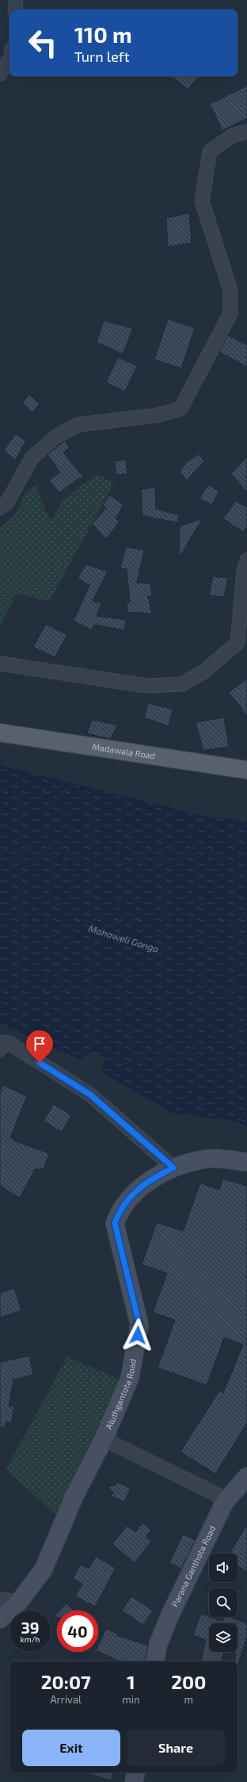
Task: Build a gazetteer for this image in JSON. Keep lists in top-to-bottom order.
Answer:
{
  "streets": {
    "main road": ["Madawala Road"],
    "street": ["Aluthgantota Road", "Parana Ganthota Road"]
  },
  "water": ["Mahaweli Ganga"],
  "page": {
    "turn": ["110 m", "Turn left"],
    "speed": "39 km/h",
    "limit": "40",
    "eta": [
      "20:07",
      "Arrival",
      "1",
      "min",
      "200",
      "m"
    ],
    "buttons": ["Exit", "Share"]
  }
}
